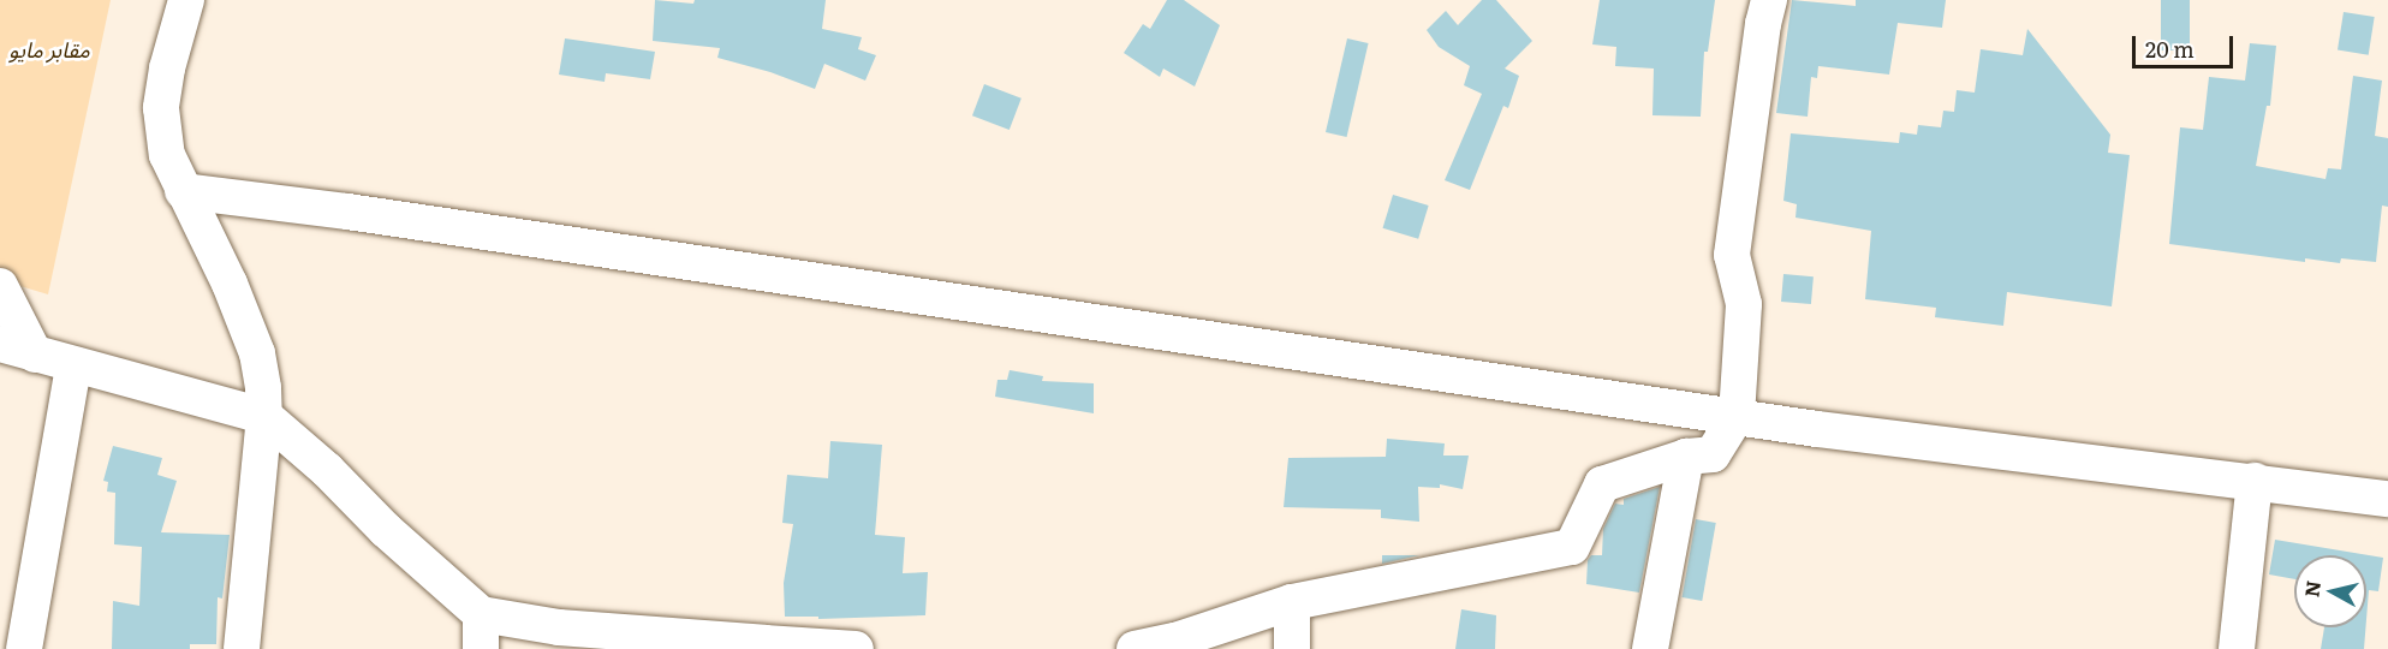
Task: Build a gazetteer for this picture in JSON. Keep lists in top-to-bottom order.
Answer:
{
  "parks": ["مقابر مايو"],
  "scale_bar": "20 m",
  "north": "left"
}
